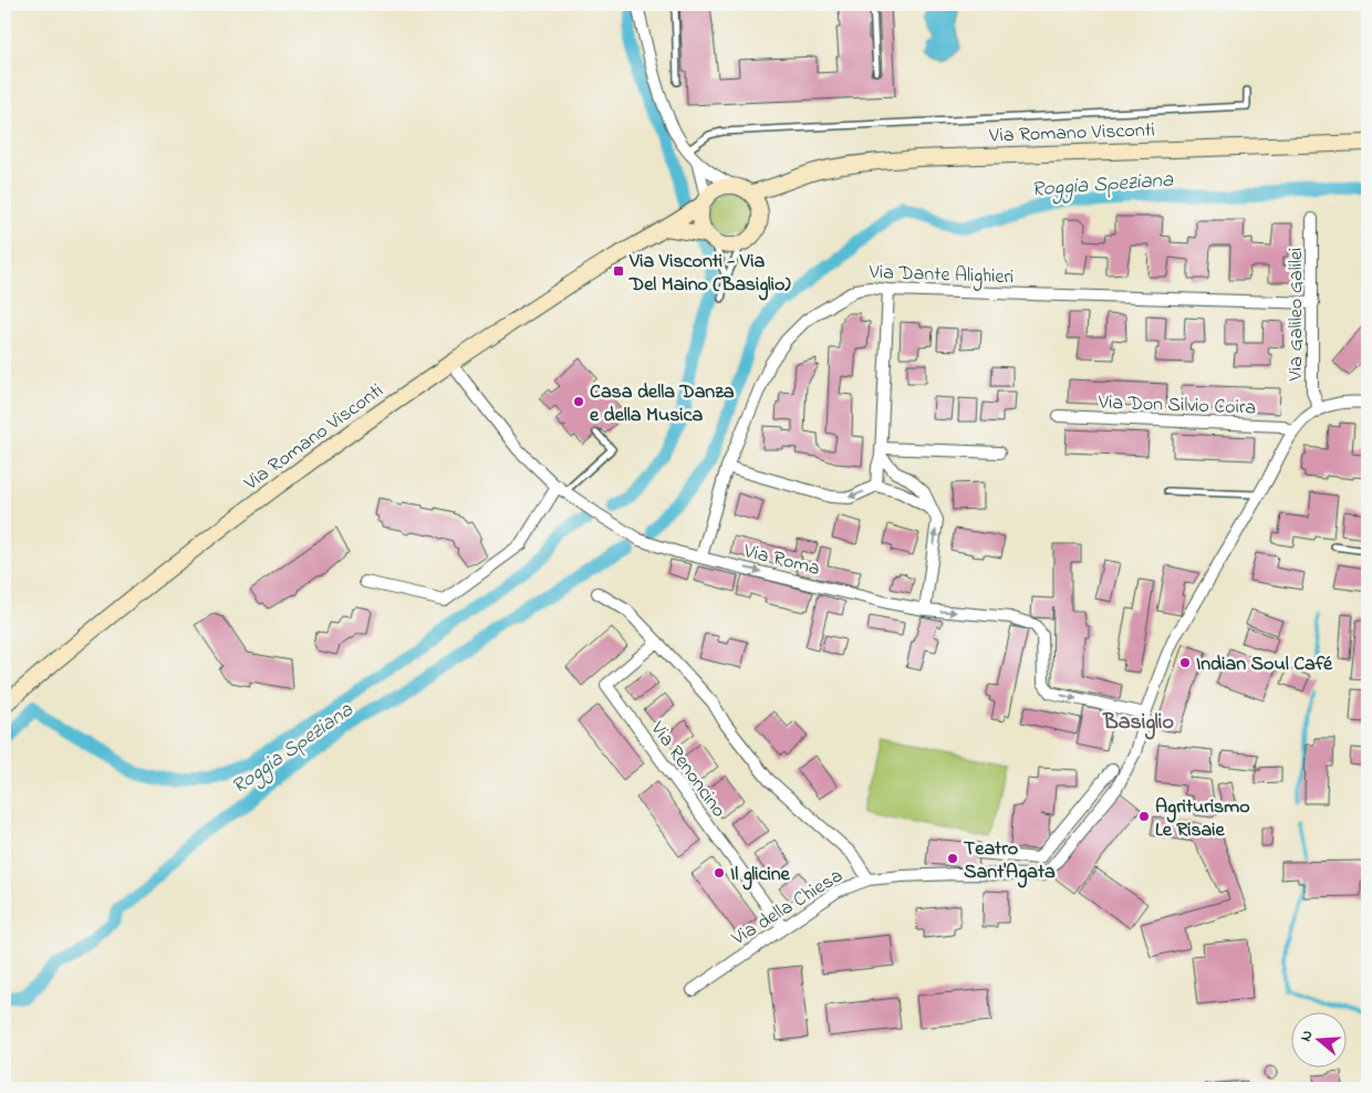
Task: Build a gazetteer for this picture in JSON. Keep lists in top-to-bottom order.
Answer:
{
  "streets": {
    "street": [
      "Via Romano Visconti",
      "Via Dante Alighieri",
      "Via Galileo Galilei",
      "Via Don Silvio Coira",
      "Via Roma",
      "Via Renoncino",
      "Via della Chiesa"
    ]
  },
  "crossings": [
    ["Via Romano Visconti", "Via Roma"],
    ["Via Dante Alighieri", "Via Galileo Galilei"],
    ["Via Dante Alighieri", "Via Roma"],
    ["Via Renoncino", "Via della Chiesa"]
  ],
  "one_way": ["Via Roma"],
  "districts": ["Basiglio"],
  "water": ["Roggia Speziana"],
  "places": {
    "transit": ["Via Visconti - Via Del Maino (Basiglio)"],
    "other": [
      "Casa della Danza e della Musica",
      "Indian Soul Café",
      "Agriturismo Le Risaie",
      "Teatro Sant'Agata",
      "Il glicine"
    ]
  },
  "north": "left"
}
